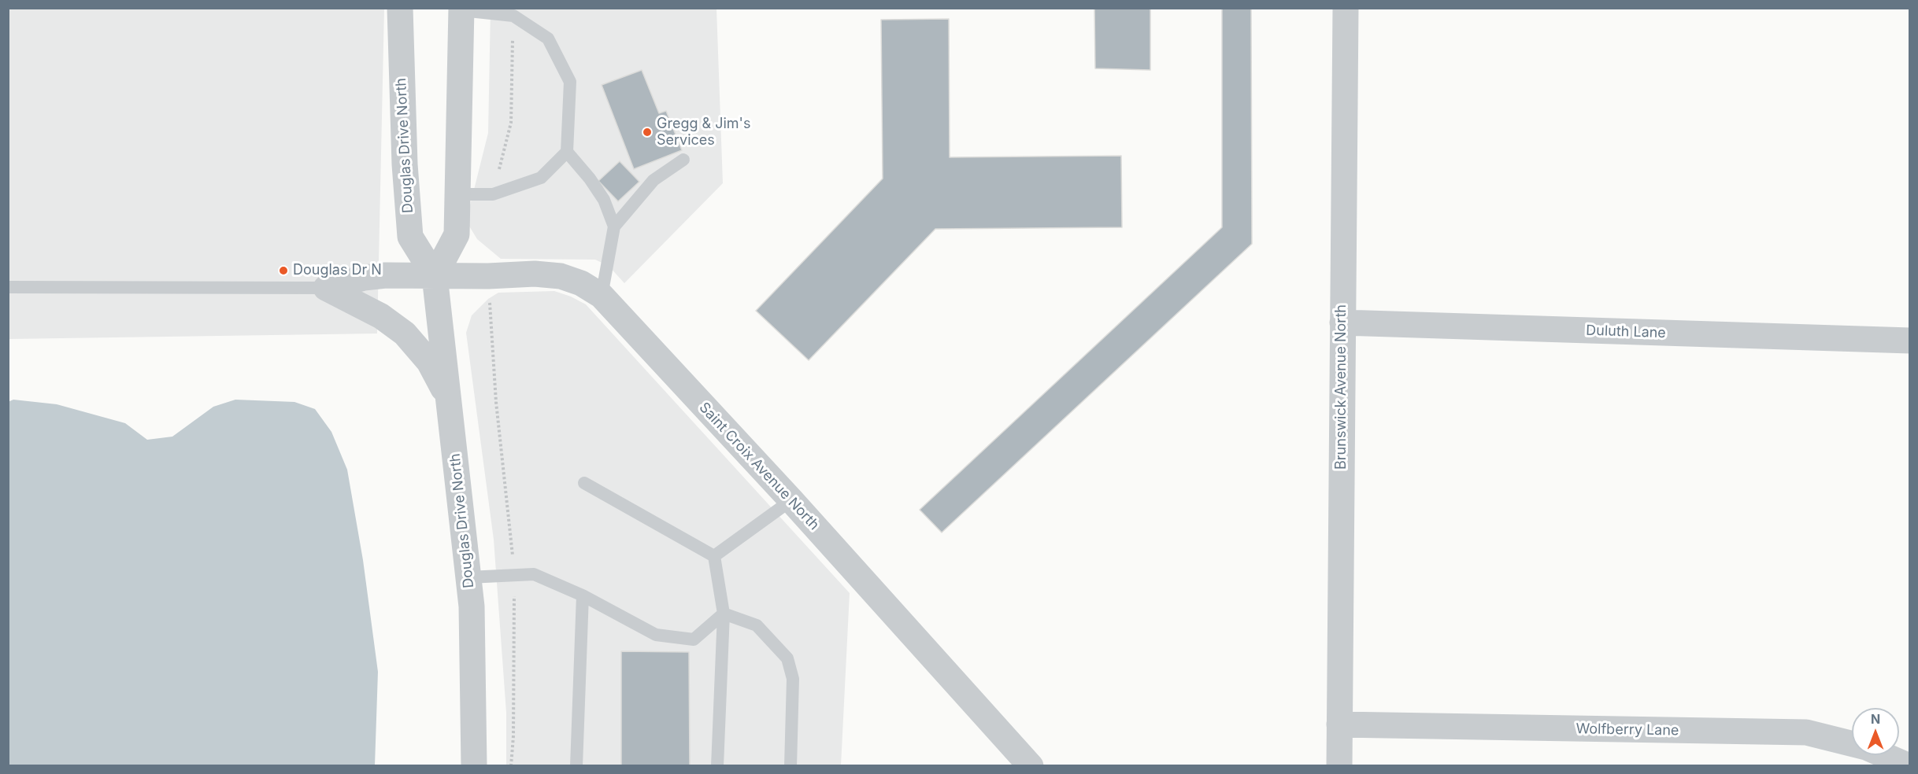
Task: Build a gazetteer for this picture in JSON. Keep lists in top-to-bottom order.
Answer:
{
  "streets": {
    "street": [
      "Douglas Drive North",
      "Duluth Lane",
      "Brunswick Avenue North",
      "Saint Croix Avenue North",
      "Wolfberry Lane"
    ]
  },
  "crossings": [
    ["Douglas Drive North", "Saint Croix Avenue North"],
    ["Duluth Lane", "Brunswick Avenue North"],
    ["Brunswick Avenue North", "Wolfberry Lane"]
  ],
  "places": ["Gregg & Jim's Services", "Douglas Dr N"],
  "north": "top"
}
